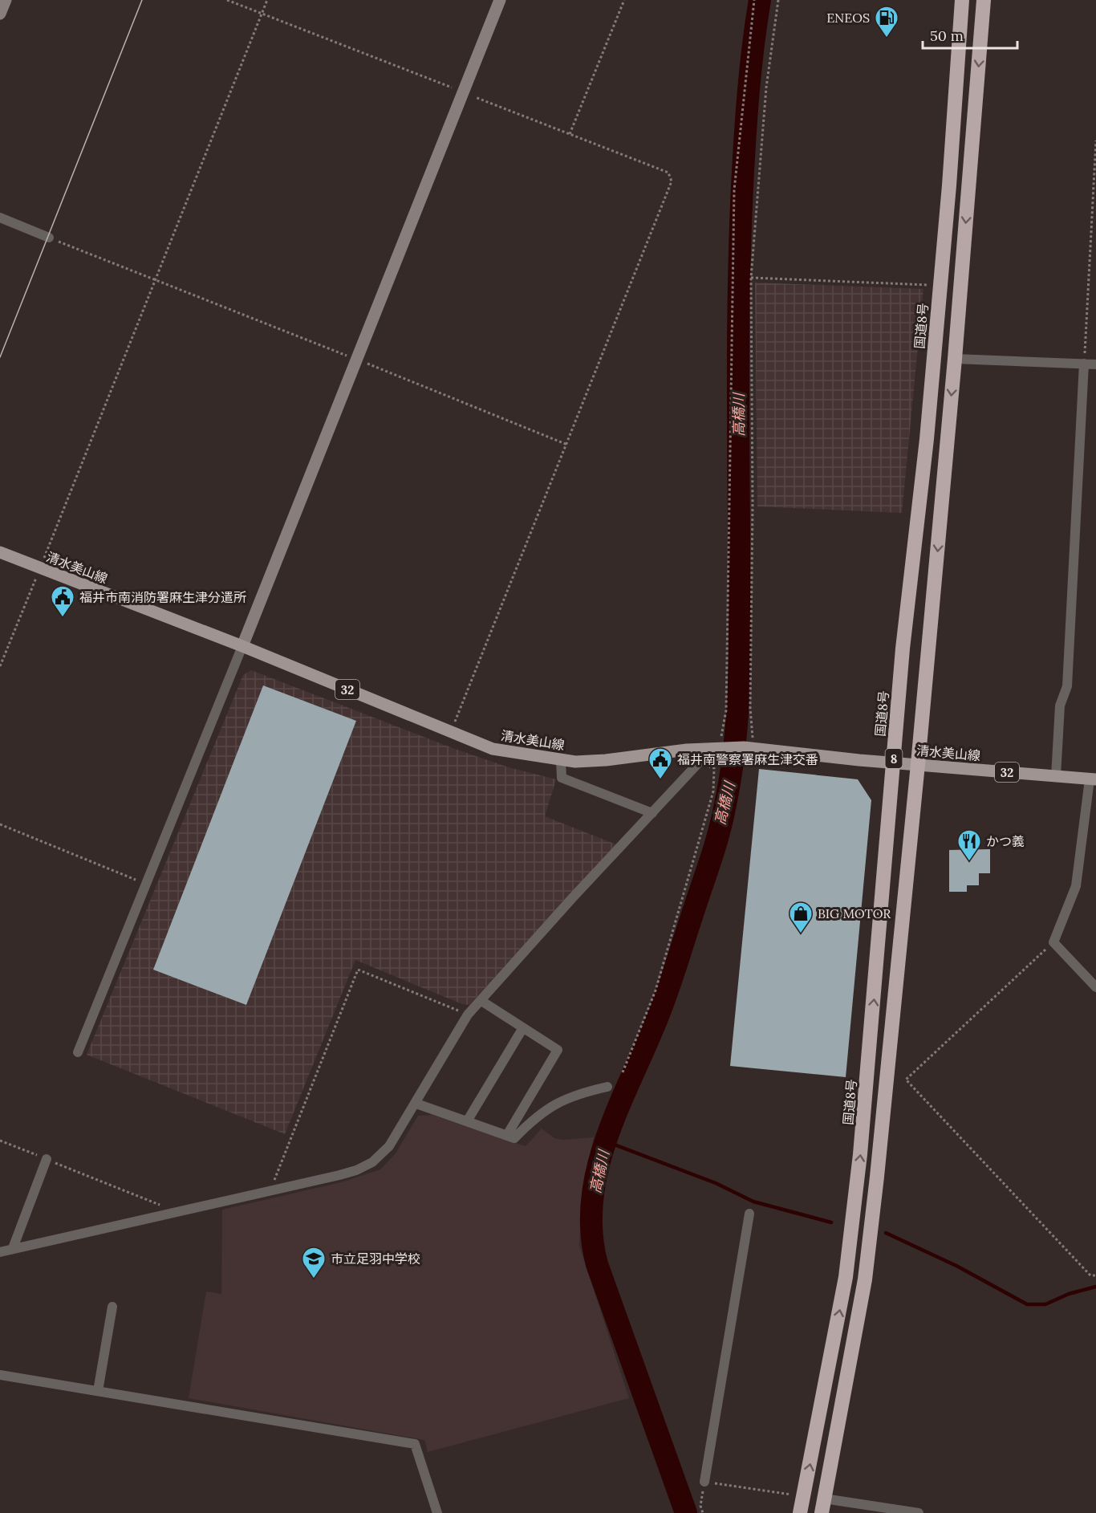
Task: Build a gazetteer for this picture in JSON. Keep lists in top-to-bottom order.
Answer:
{
  "streets": {
    "highway": ["国道8号", "8"],
    "main road": ["清水美山線", "32"]
  },
  "crossings": [
    ["国道8号", "清水美山線"],
    ["清水美山線", "8"]
  ],
  "water": ["高橋川"],
  "places": {
    "fuel station": ["ENEOS"],
    "public building": ["福井市南消防署麻生津分遣所", "福井南警察署麻生津交番"],
    "restaurant": ["かつ義"],
    "shop": ["BIG MOTOR"],
    "school or university": ["市立足羽中学校"]
  },
  "scale_bar": "50 m"
}
